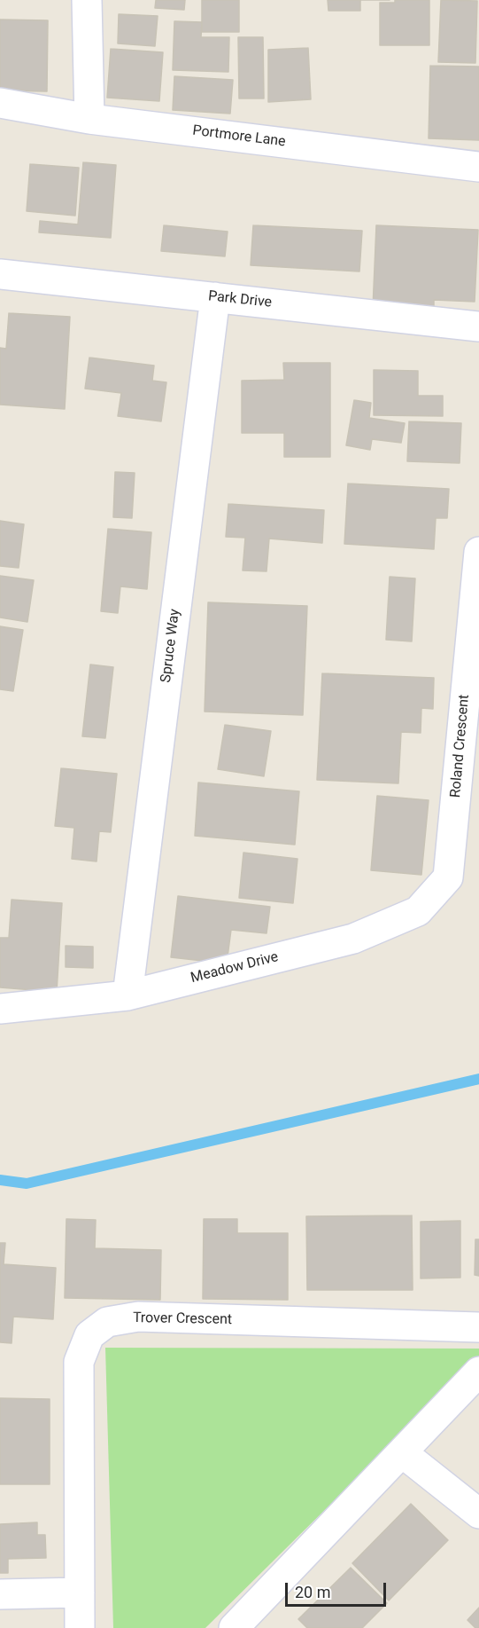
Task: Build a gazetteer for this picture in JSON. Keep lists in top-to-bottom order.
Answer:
{
  "streets": {
    "street": [
      "Portmore Lane",
      "Park Drive",
      "Spruce Way",
      "Roland Crescent",
      "Meadow Drive",
      "Trover Crescent"
    ]
  },
  "crossings": [
    ["Park Drive", "Spruce Way"],
    ["Spruce Way", "Meadow Drive"],
    ["Roland Crescent", "Meadow Drive"]
  ],
  "scale_bar": "20 m"
}
